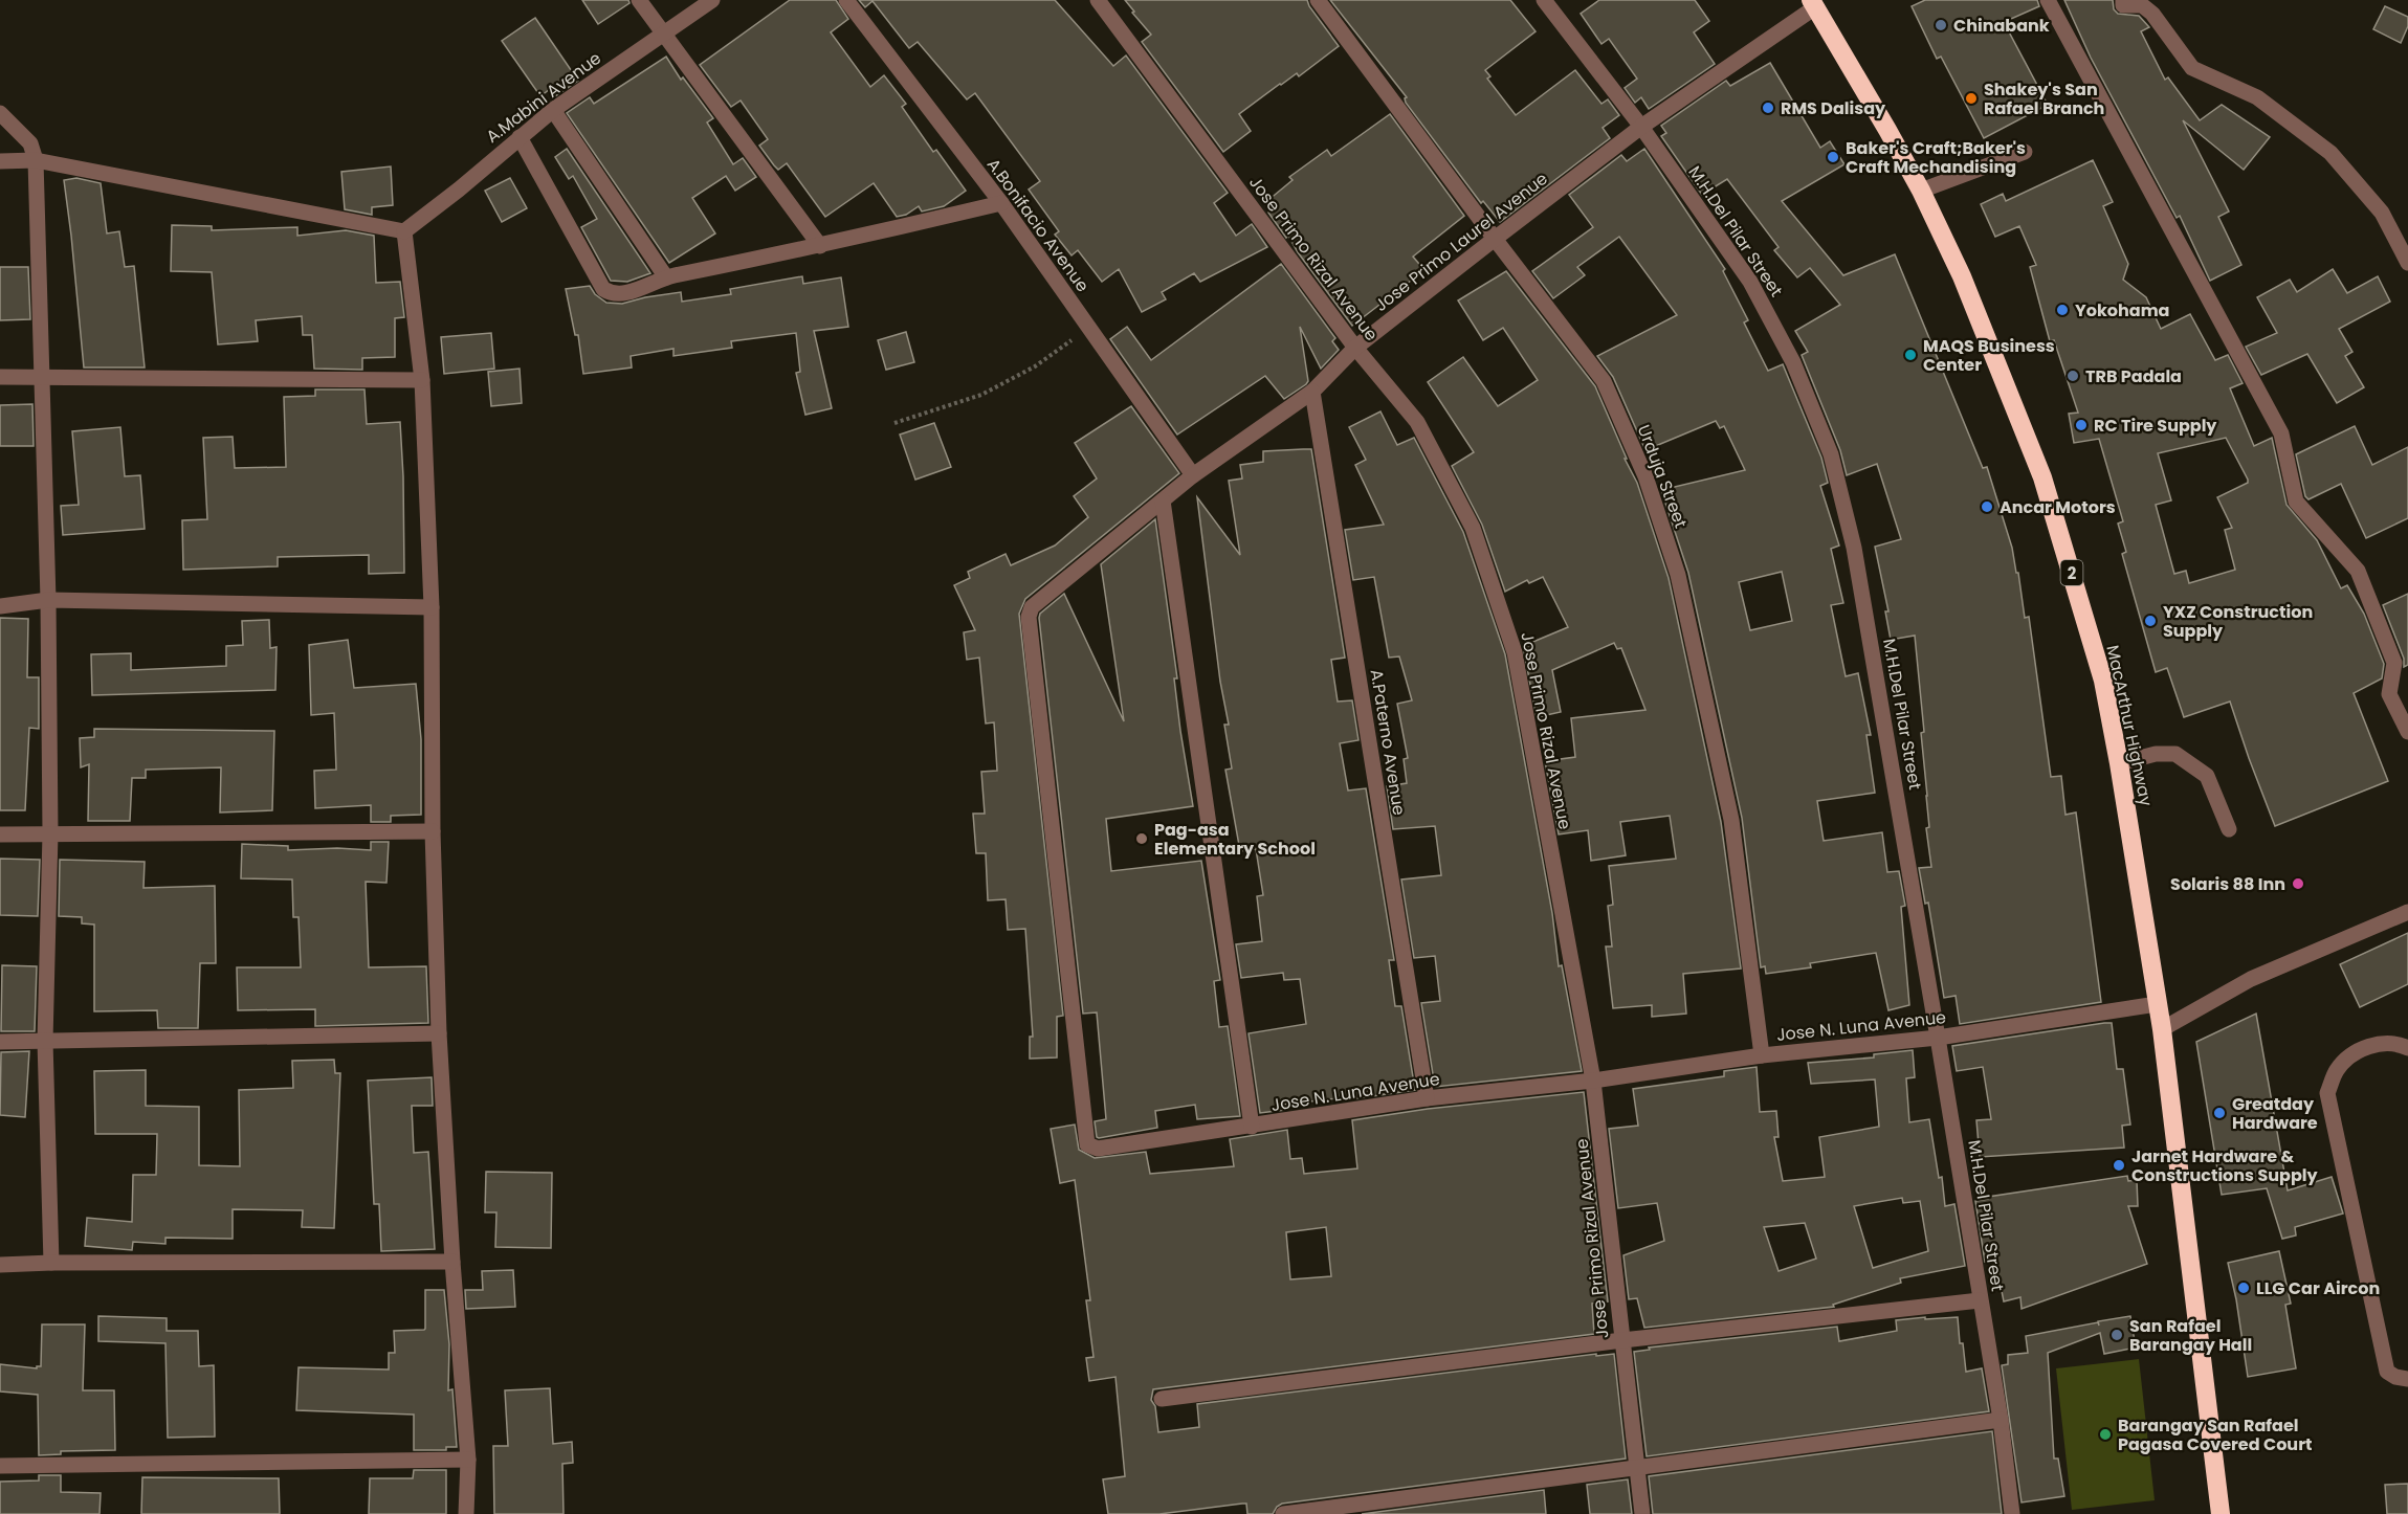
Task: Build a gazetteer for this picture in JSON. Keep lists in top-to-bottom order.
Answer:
{
  "streets": {
    "highway": ["2", "MacArthur Highway"],
    "street": [
      "A.Mabini Avenue",
      "A.Bonifacio Avenue",
      "M.H.Del Pilar Street",
      "Jose Primo Laurel Avenue",
      "Jose Primo Rizal Avenue",
      "Urduja Street",
      "A.Paterno Avenue",
      "Jose N. Luna Avenue"
    ]
  },
  "crossings": [
    ["A.Bonifacio Avenue", "Jose Primo Laurel Avenue"],
    ["M.H.Del Pilar Street", "Jose Primo Laurel Avenue"],
    ["M.H.Del Pilar Street", "Jose N. Luna Avenue"],
    ["Jose Primo Laurel Avenue", "Jose Primo Rizal Avenue"],
    ["Jose Primo Laurel Avenue", "Urduja Street"],
    ["Jose Primo Laurel Avenue", "MacArthur Highway"],
    ["Jose Primo Laurel Avenue", "A.Paterno Avenue"],
    ["Jose Primo Laurel Avenue", "Jose N. Luna Avenue"],
    ["Jose Primo Rizal Avenue", "Jose N. Luna Avenue"],
    ["Urduja Street", "Jose N. Luna Avenue"],
    ["MacArthur Highway", "Jose N. Luna Avenue"],
    ["A.Paterno Avenue", "Jose N. Luna Avenue"]
  ],
  "places": [
    "Chinabank",
    "Shakey's San Rafael Branch",
    "RMS Dalisay",
    "Baker's Craft;Baker's Craft Mechandising",
    "Yokohama",
    "MAQS Business Center",
    "TRB Padala",
    "RC Tire Supply",
    "Ancar Motors",
    "YXZ Construction Supply",
    "Pag-asa Elementary School",
    "Solaris 88 Inn",
    "Greatday Hardware",
    "Jarnet Hardware & Constructions Supply",
    "LLG Car Aircon",
    "San Rafael Barangay Hall",
    "Barangay San Rafael Pagasa Covered Court"
  ]
}
